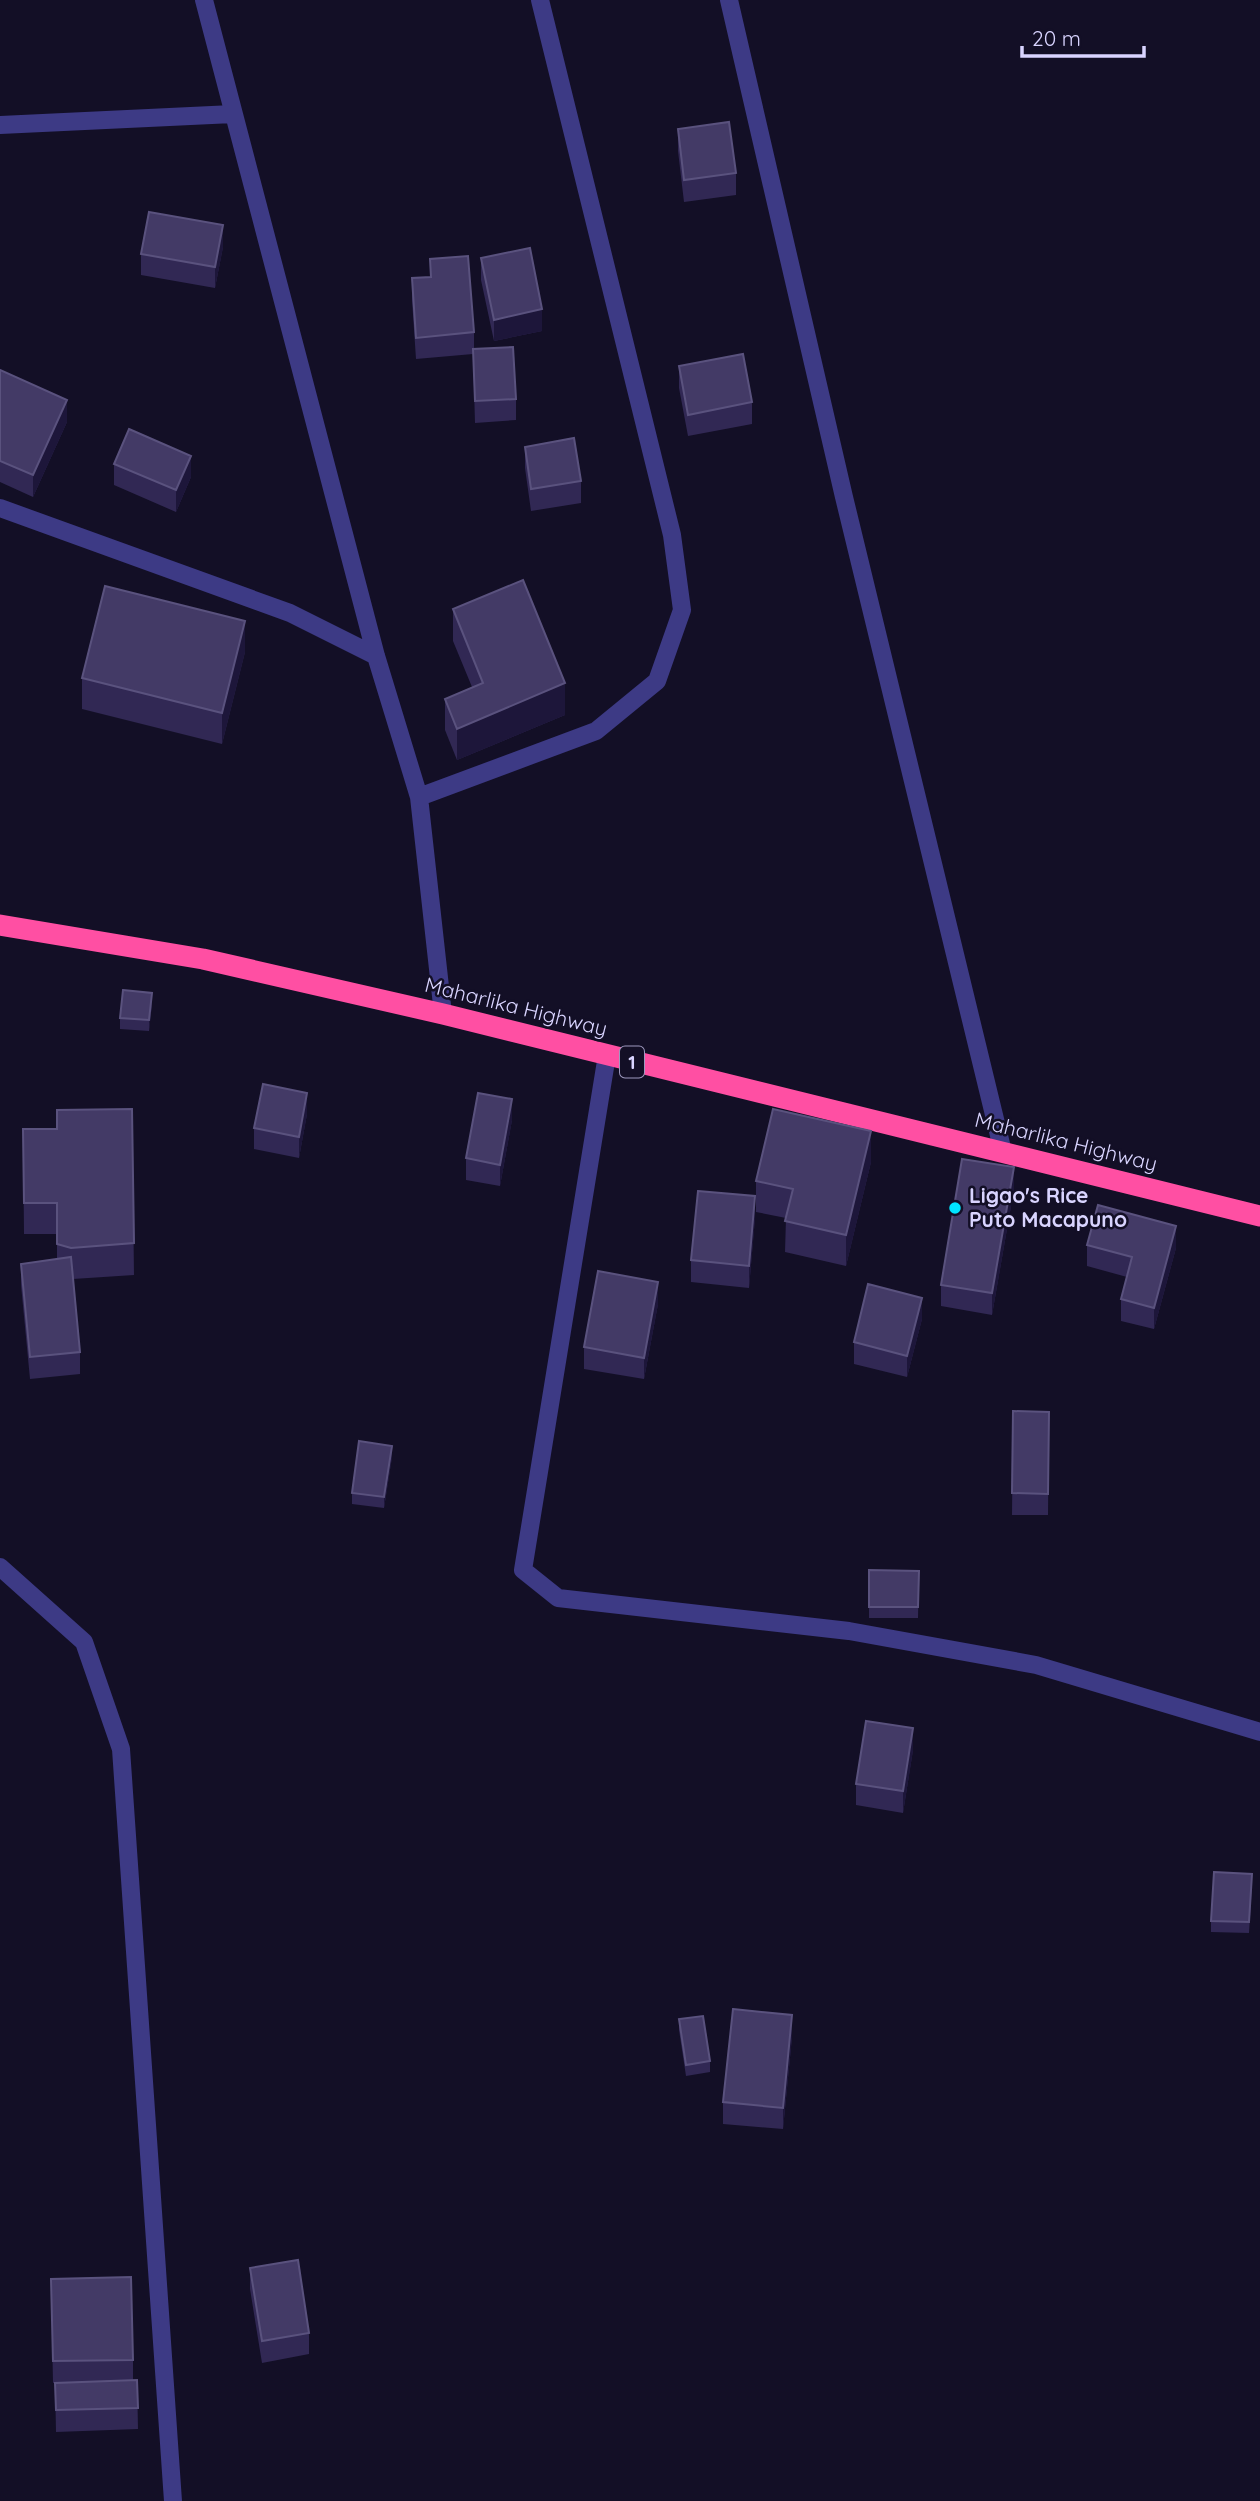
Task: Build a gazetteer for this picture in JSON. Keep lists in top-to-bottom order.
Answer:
{
  "streets": {
    "highway": ["Maharlika Highway", "1"]
  },
  "places": ["Ligao's Rice Puto Macapuno"],
  "scale_bar": "20 m"
}
